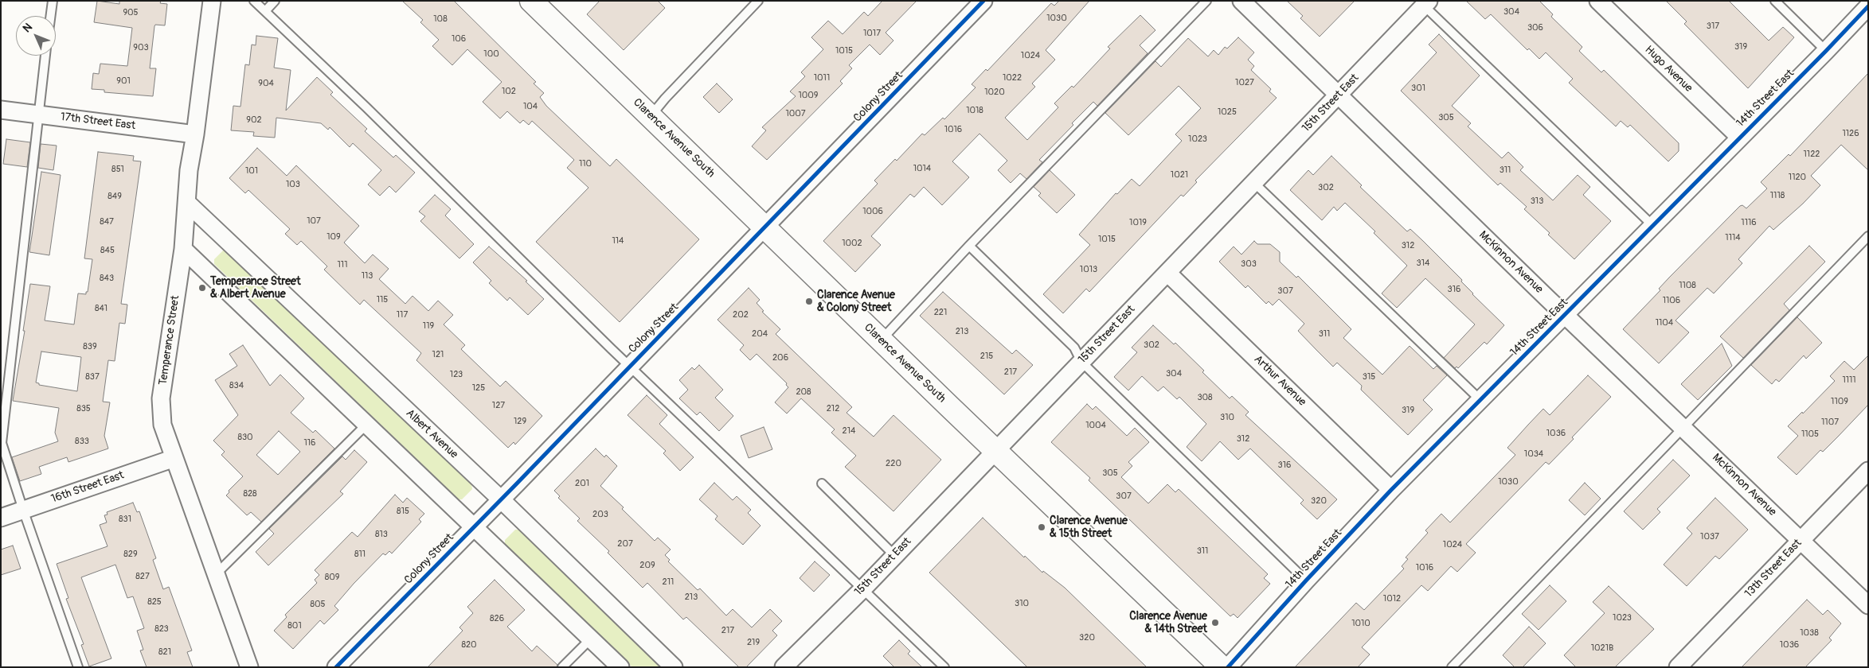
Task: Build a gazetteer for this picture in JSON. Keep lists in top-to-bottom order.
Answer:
{
  "streets": {
    "main road": ["Clarence Avenue South"],
    "street": [
      "Hugo Avenue",
      "Colony Street",
      "14th Street East",
      "15th Street East",
      "17th Street East",
      "McKinnon Avenue",
      "Temperance Street",
      "Arthur Avenue",
      "Albert Avenue",
      "16th Street East",
      "13th Street East"
    ]
  },
  "crossings": [
    ["Hugo Avenue", "14th Street East"],
    ["Colony Street", "Clarence Avenue South"],
    ["Colony Street", "Albert Avenue"],
    ["14th Street East", "McKinnon Avenue"],
    ["14th Street East", "Arthur Avenue"],
    ["15th Street East", "Clarence Avenue South"],
    ["15th Street East", "McKinnon Avenue"],
    ["15th Street East", "Arthur Avenue"],
    ["17th Street East", "Temperance Street"],
    ["McKinnon Avenue", "13th Street East"],
    ["Temperance Street", "Albert Avenue"],
    ["Temperance Street", "16th Street East"]
  ],
  "places": [
    "Temperance Street & Albert Avenue",
    "Clarence Avenue & Colony Street",
    "Clarence Avenue & 15th Street",
    "Clarence Avenue & 14th Street"
  ],
  "house_numbers": [
    "304",
    "905",
    "1030",
    "108",
    "317",
    "306",
    "1017",
    "106",
    "319",
    "903",
    "1015",
    "100",
    "1024",
    "1011",
    "1022",
    "901",
    "1027",
    "904",
    "301",
    "102",
    "1020",
    "1009",
    "104",
    "1018",
    "1025",
    "1007",
    "305",
    "902",
    "1016",
    "1126",
    "1023",
    "1122",
    "110",
    "1014",
    "851",
    "311",
    "101",
    "1021",
    "1120",
    "103",
    "302",
    "1118",
    "849",
    "313",
    "1006",
    "107",
    "847",
    "1019",
    "1116",
    "109",
    "1114",
    "1015",
    "114",
    "1002",
    "312",
    "845",
    "314",
    "303",
    "111",
    "1013",
    "113",
    "843",
    "1108",
    "316",
    "307",
    "115",
    "1106",
    "841",
    "221",
    "117",
    "202",
    "1104",
    "119",
    "213",
    "204",
    "311",
    "302",
    "839",
    "121",
    "215",
    "206",
    "217",
    "304",
    "123",
    "837",
    "315",
    "1111",
    "834",
    "125",
    "208",
    "308",
    "1109",
    "127",
    "835",
    "212",
    "319",
    "310",
    "129",
    "1107",
    "1004",
    "214",
    "1036",
    "1105",
    "830",
    "312",
    "833",
    "116",
    "1034",
    "220",
    "316",
    "305",
    "1030",
    "201",
    "828",
    "307",
    "320",
    "815",
    "203",
    "831",
    "813",
    "1037",
    "207",
    "1024",
    "311",
    "829",
    "811",
    "209",
    "1016",
    "827",
    "809",
    "211",
    "213",
    "1012",
    "825",
    "310",
    "805",
    "1023",
    "826",
    "1010",
    "801",
    "823",
    "217",
    "1038",
    "320",
    "219",
    "820",
    "1036",
    "1021B",
    "821"
  ],
  "north": "top left"
}
